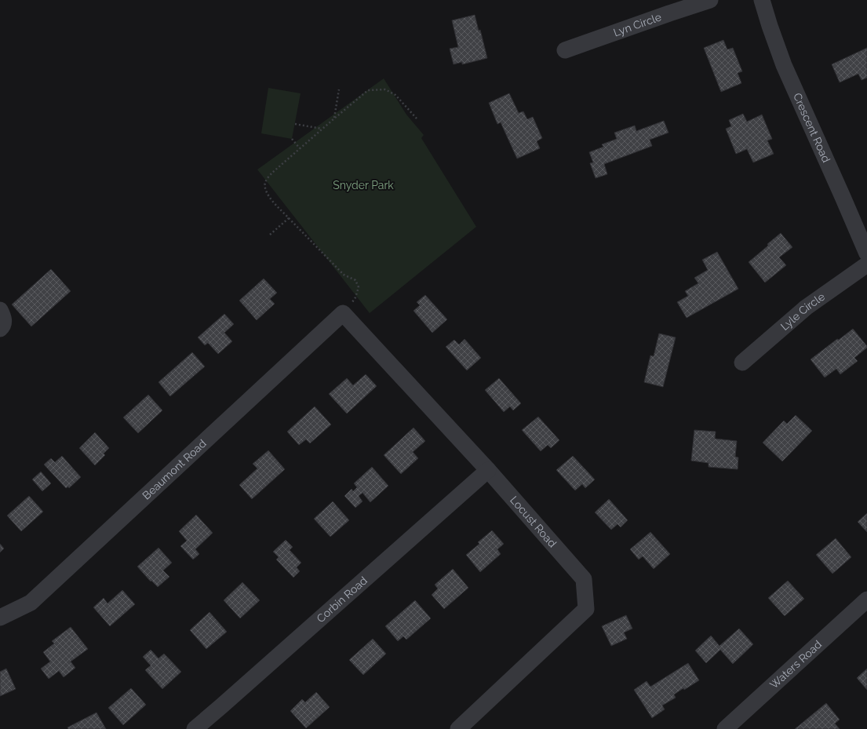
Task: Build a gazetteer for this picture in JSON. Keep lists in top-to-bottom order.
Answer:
{
  "streets": {
    "street": [
      "Lyn Circle",
      "Crescent Road",
      "Lyle Circle",
      "Beaumont Road",
      "Locust Road",
      "Corbin Road",
      "Waters Road"
    ]
  },
  "crossings": [
    ["Beaumont Road", "Locust Road"],
    ["Locust Road", "Corbin Road"]
  ],
  "parks": ["Snyder Park"]
}
